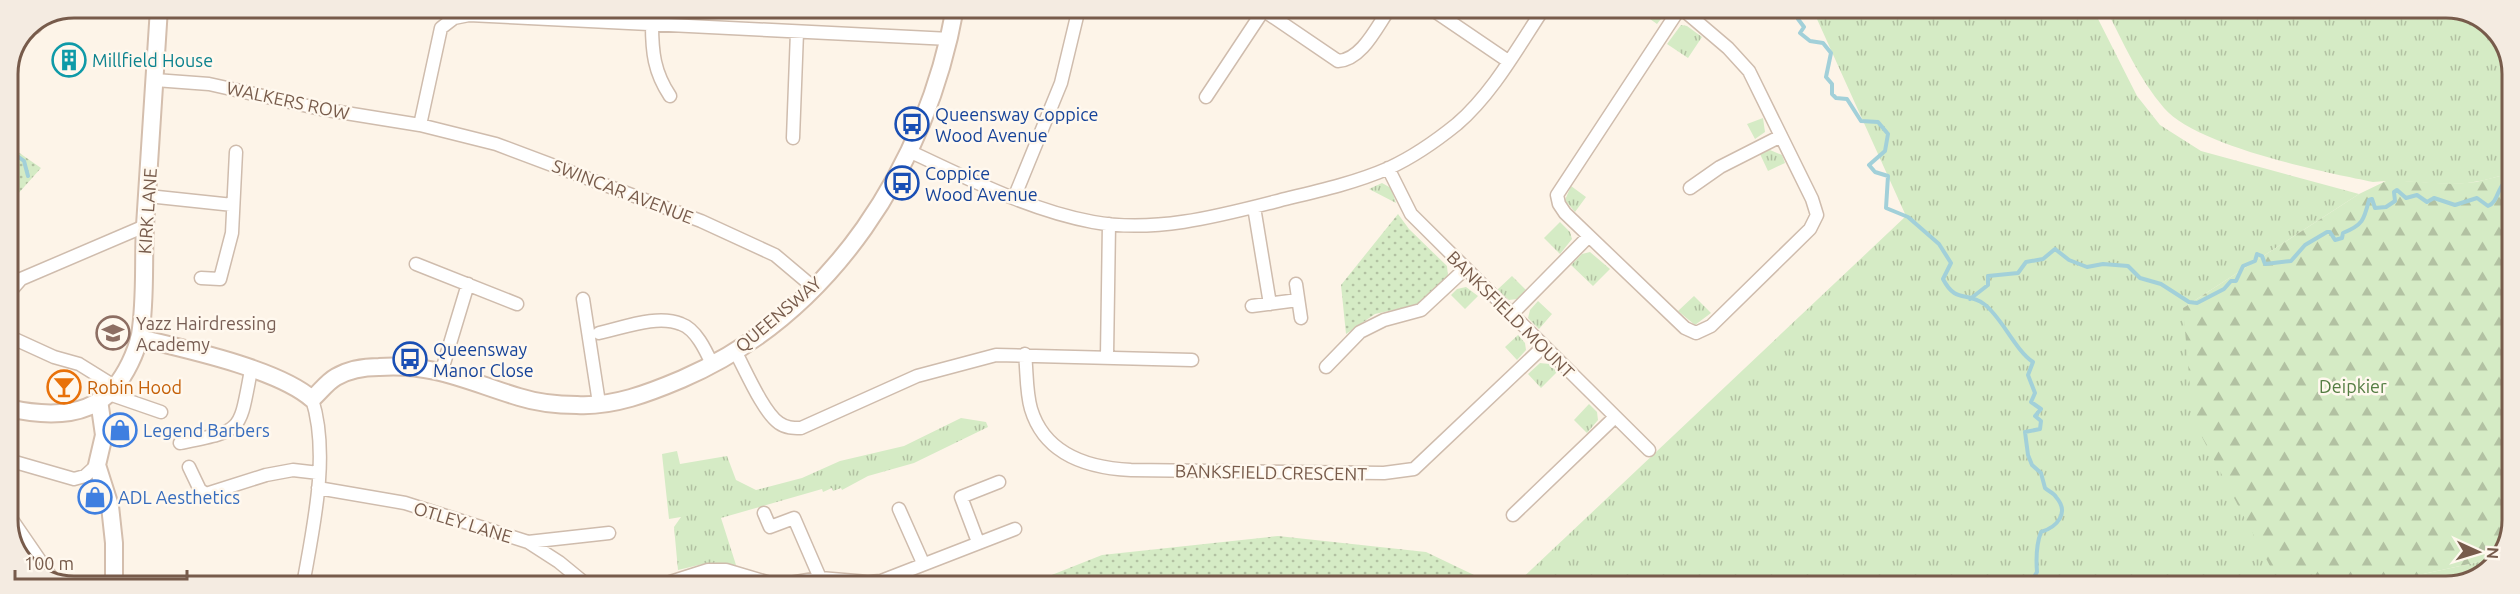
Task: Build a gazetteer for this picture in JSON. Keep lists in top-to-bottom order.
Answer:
{
  "streets": {
    "street": [
      "WALKERS ROW",
      "SWINCAR AVENUE",
      "KIRK LANE",
      "QUEENSWAY",
      "BANKSFIELD MOUNT",
      "BANKSFIELD CRESCENT",
      "OTLEY LANE"
    ]
  },
  "crossings": [
    ["WALKERS ROW", "SWINCAR AVENUE"],
    ["WALKERS ROW", "KIRK LANE"],
    ["SWINCAR AVENUE", "QUEENSWAY"],
    ["BANKSFIELD MOUNT", "BANKSFIELD CRESCENT"]
  ],
  "parks": ["Deipkier"],
  "places": {
    "building": ["Millfield House"],
    "bus stop": ["Queensway Coppice Wood Avenue", "Coppice Wood Avenue", "Queensway Manor Close"],
    "school or university": ["Yazz Hairdressing Academy"],
    "bar": ["Robin Hood"],
    "shop": ["Legend Barbers", "ADL Aesthetics"]
  },
  "scale_bar": "100 m",
  "north": "right"
}
